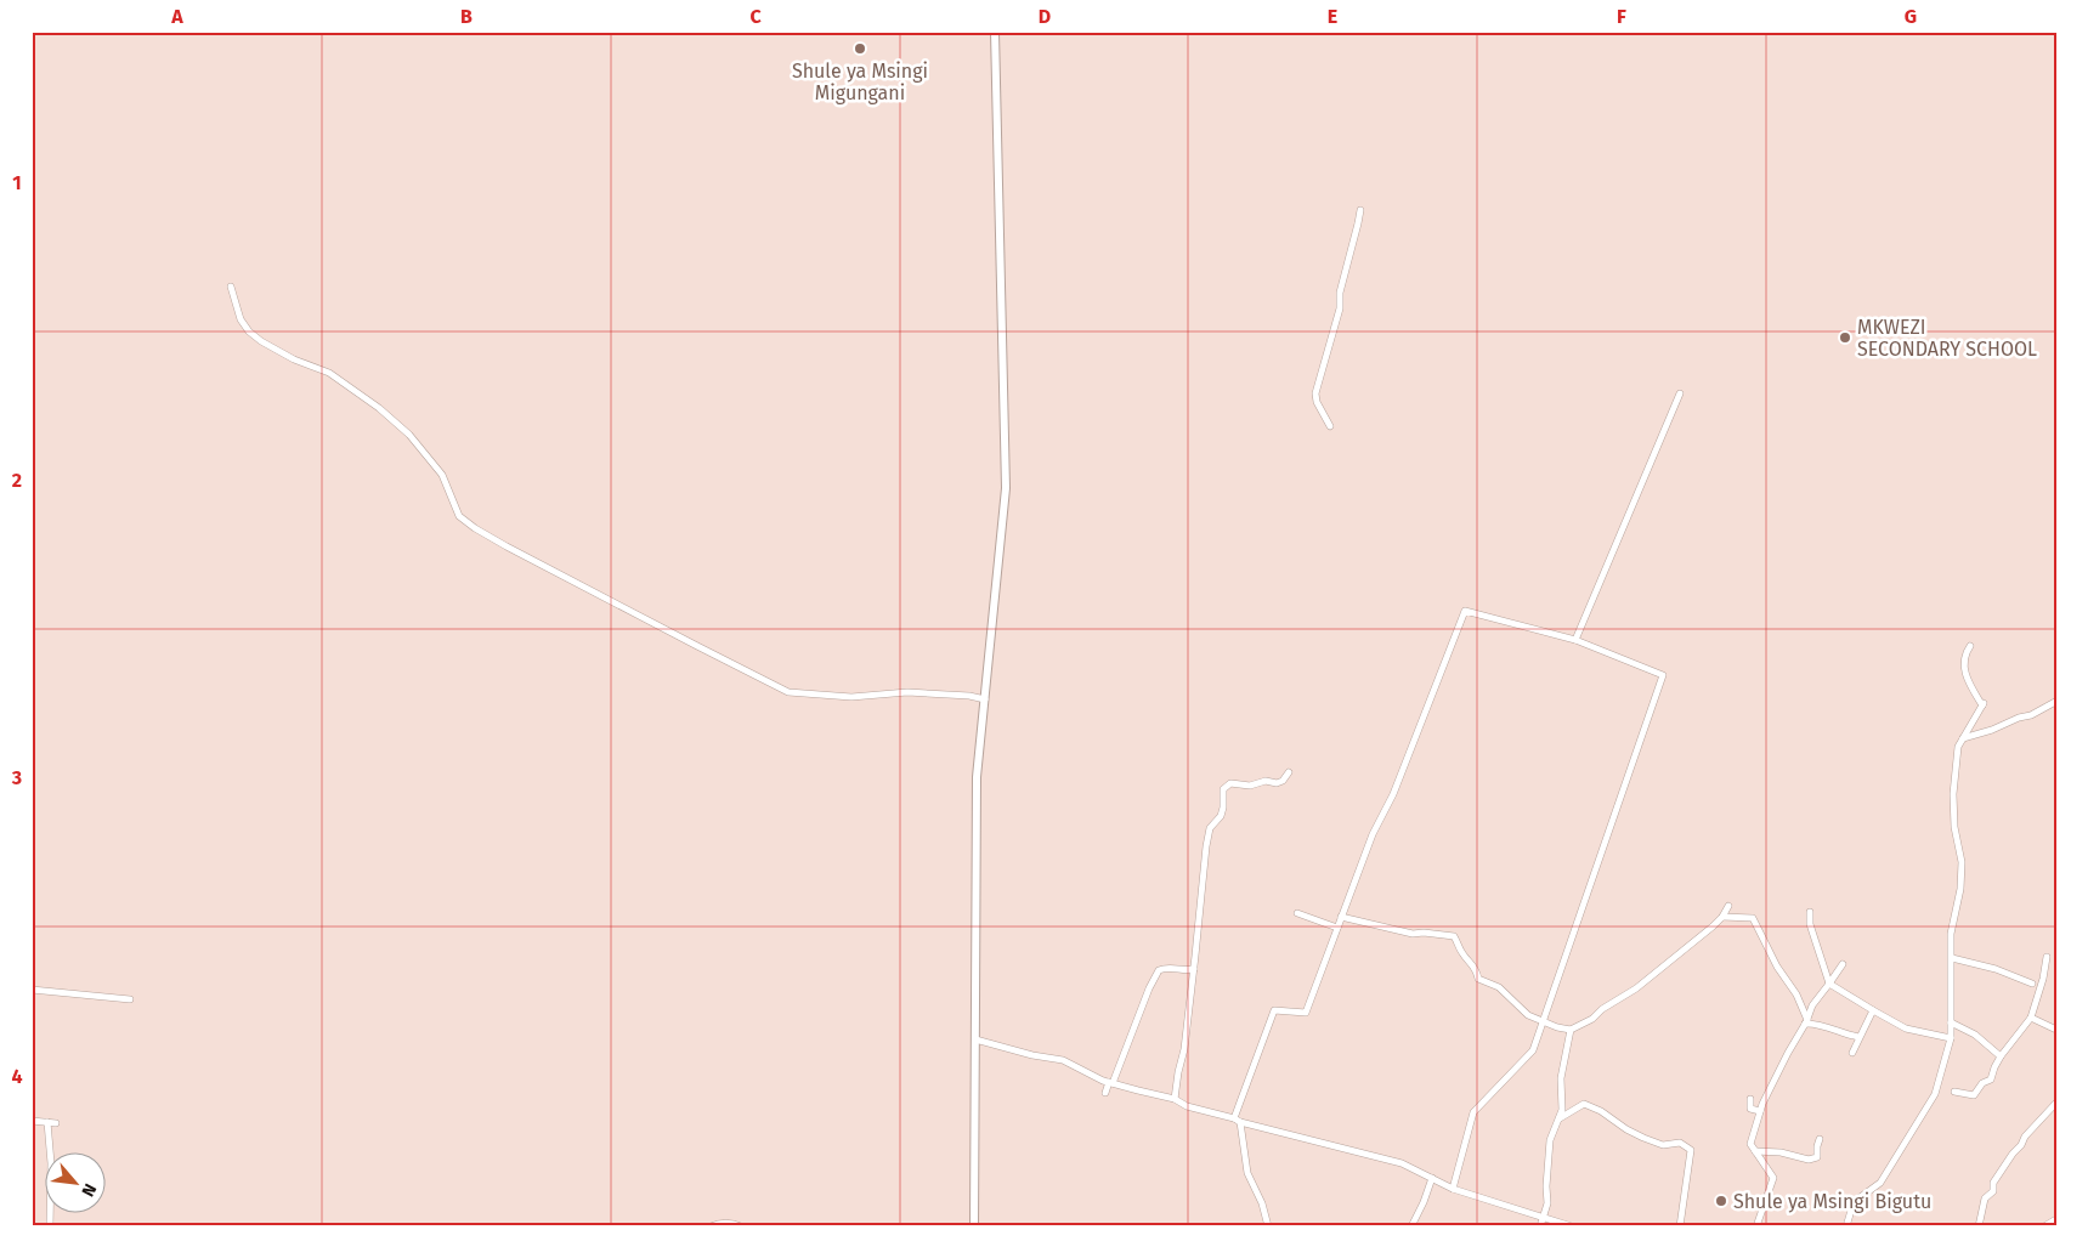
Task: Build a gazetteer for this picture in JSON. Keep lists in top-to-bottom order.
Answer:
{
  "places": ["Shule ya Msingi Migungani", "MKWEZI SECONDARY SCHOOL", "Shule ya Msingi Bigutu"],
  "north": "bottom right",
  "grid": {
    "columns": [
      "A",
      "B",
      "C",
      "D",
      "E",
      "F",
      "G"
    ],
    "rows": [
      "1",
      "2",
      "3",
      "4"
    ]
  }
}
